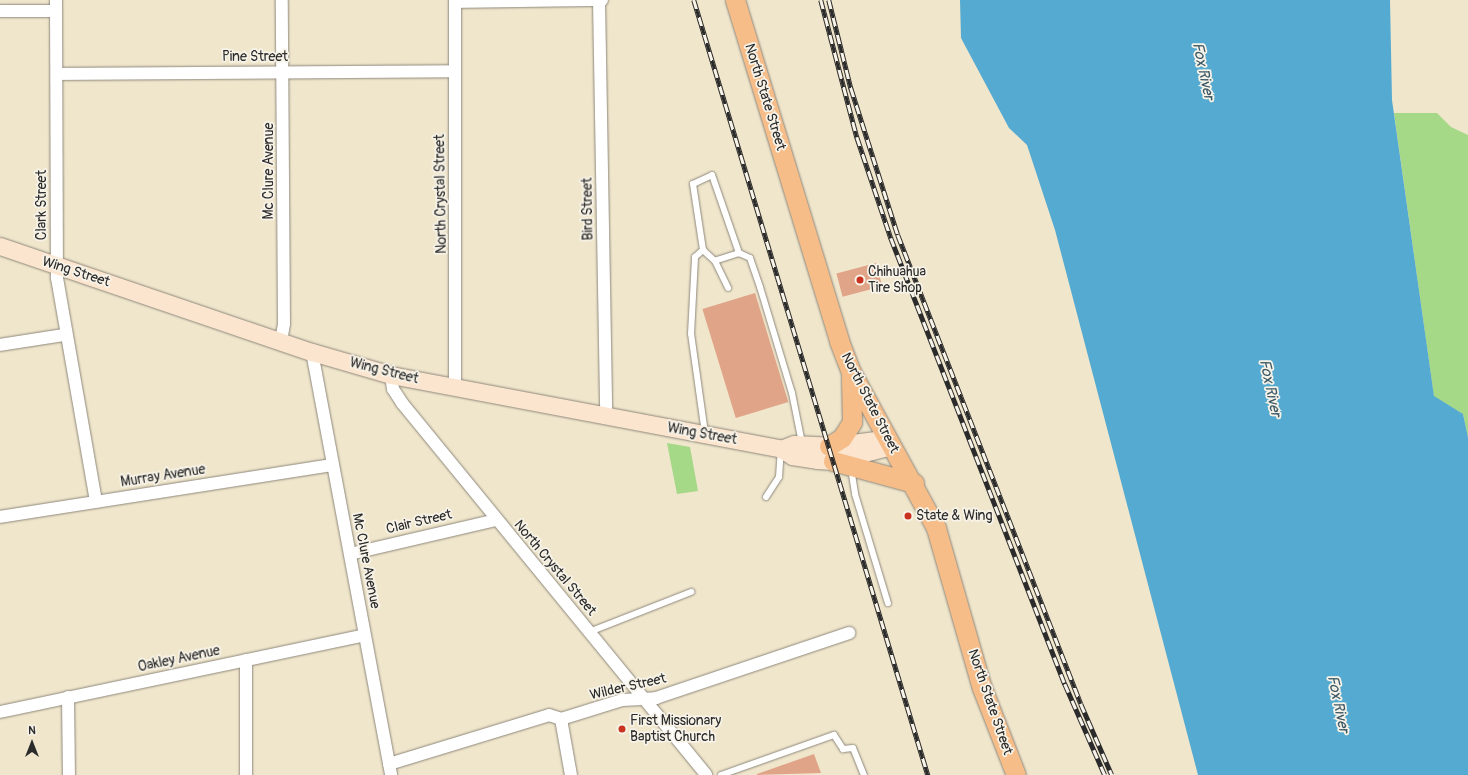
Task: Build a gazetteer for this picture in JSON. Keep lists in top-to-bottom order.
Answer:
{
  "streets": {
    "main road": ["North State Street"],
    "street": [
      "Pine Street",
      "Mc Clure Avenue",
      "North Crystal Street",
      "Clark Street",
      "Bird Street",
      "Wing Street",
      "Murray Avenue",
      "Clair Street",
      "Oakley Avenue",
      "Wilder Street"
    ]
  },
  "crossings": [
    ["Pine Street", "Mc Clure Avenue"],
    ["Pine Street", "North Crystal Street"],
    ["Pine Street", "Clark Street"],
    ["North State Street", "Wing Street"],
    ["Mc Clure Avenue", "Wing Street"],
    ["Mc Clure Avenue", "Murray Avenue"],
    ["Mc Clure Avenue", "Clair Street"],
    ["Mc Clure Avenue", "Oakley Avenue"],
    ["Mc Clure Avenue", "Wilder Street"],
    ["North Crystal Street", "Wing Street"],
    ["North Crystal Street", "Clair Street"],
    ["North Crystal Street", "Wilder Street"],
    ["Clark Street", "Wing Street"],
    ["Clark Street", "Murray Avenue"],
    ["Bird Street", "Wing Street"]
  ],
  "water": ["Fox River"],
  "places": ["Chihuahua Tire Shop", "State & Wing", "First Missionary Baptist Church"],
  "north": "top"
}
